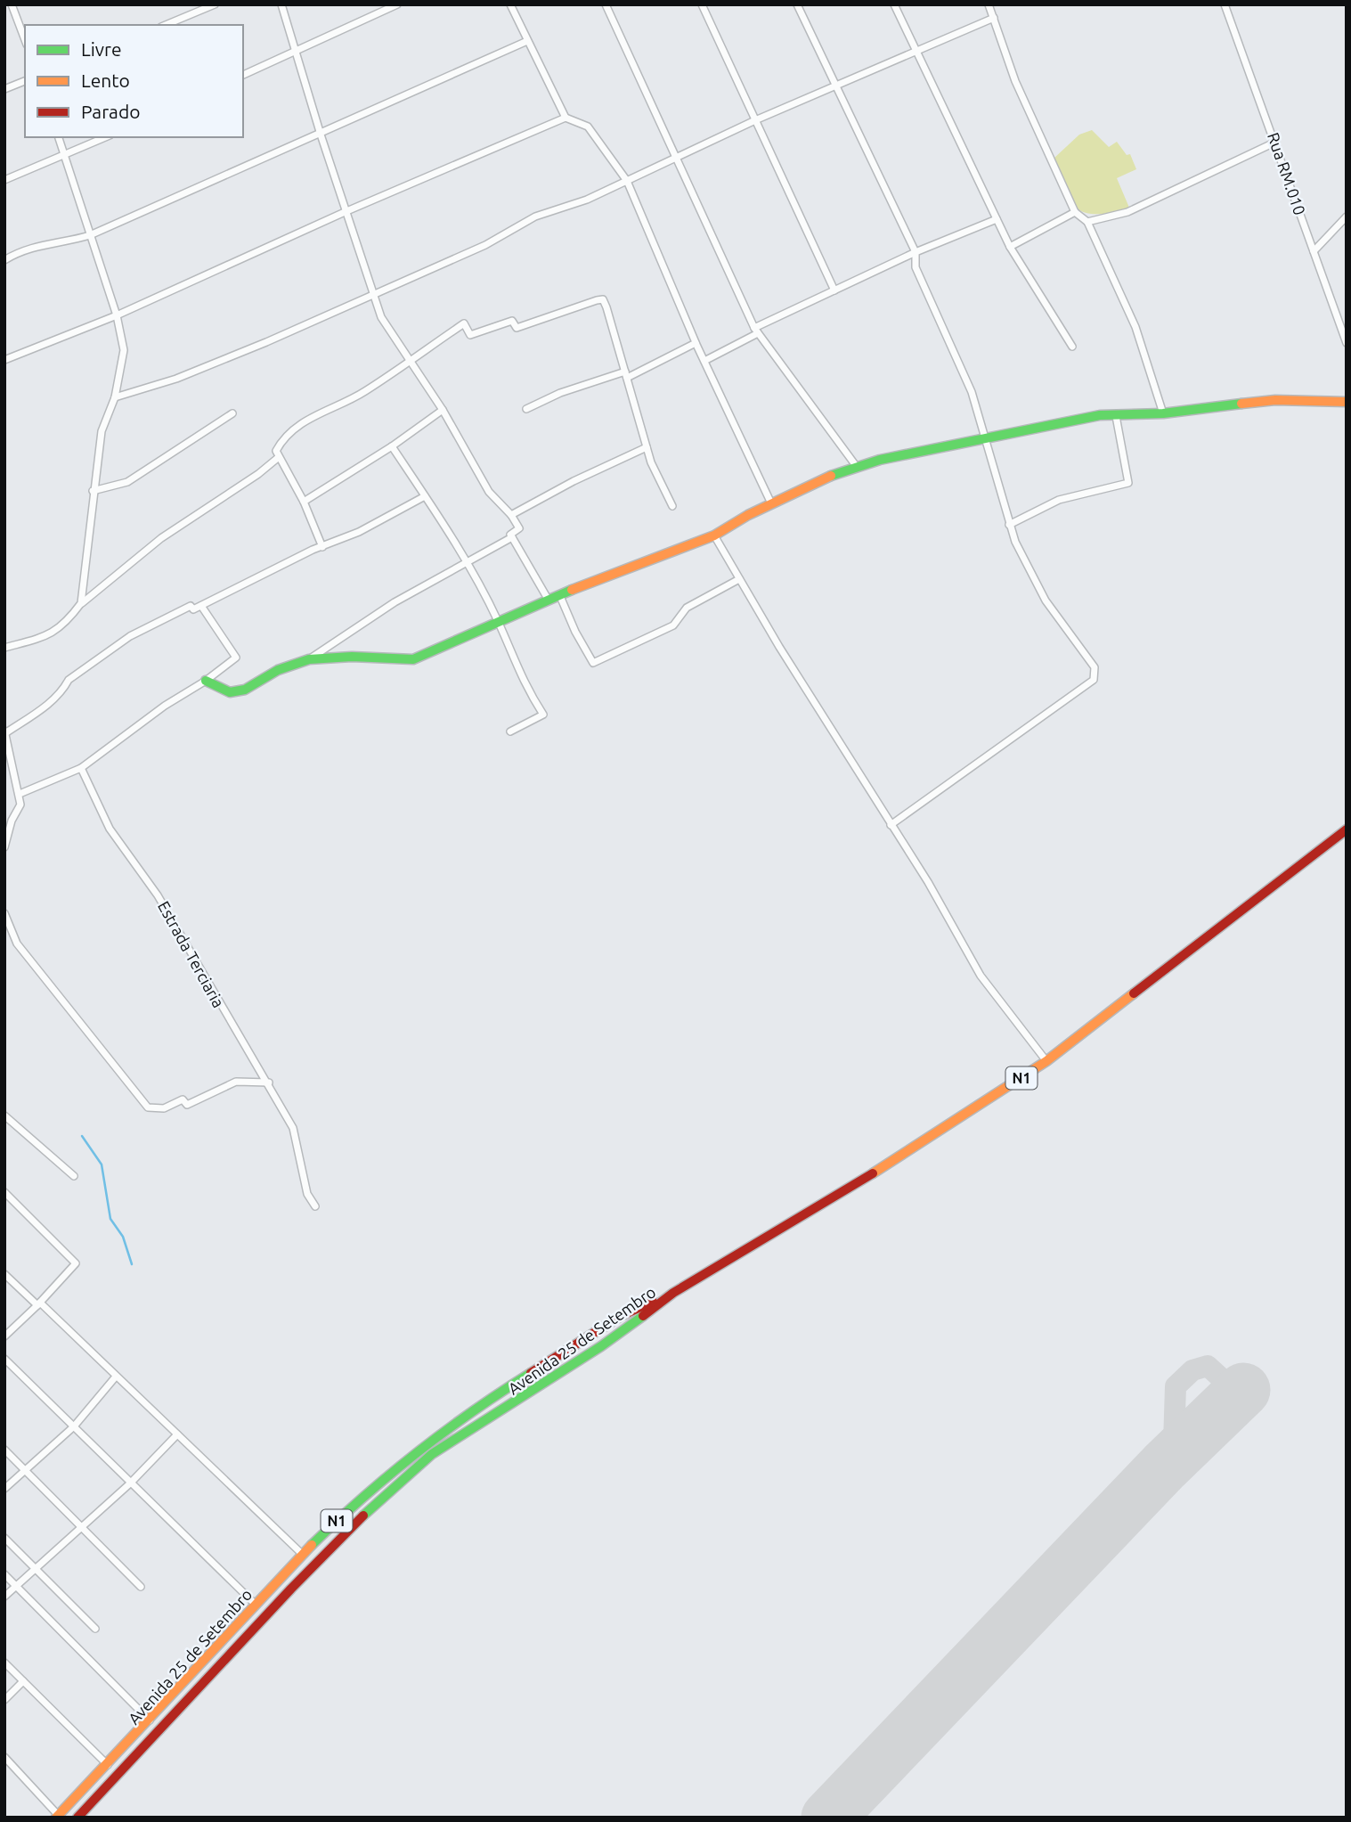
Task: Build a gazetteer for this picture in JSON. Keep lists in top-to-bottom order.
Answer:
{
  "streets": {
    "main road": ["N1", "Avenida 25 de Setembro"],
    "street": ["Rua RM.010", "Estrada Terciaria"]
  },
  "crossings": [
    ["N1", "Avenida 25 de Setembro"]
  ],
  "legend": ["Livre", "Lento", "Parado"]
}
